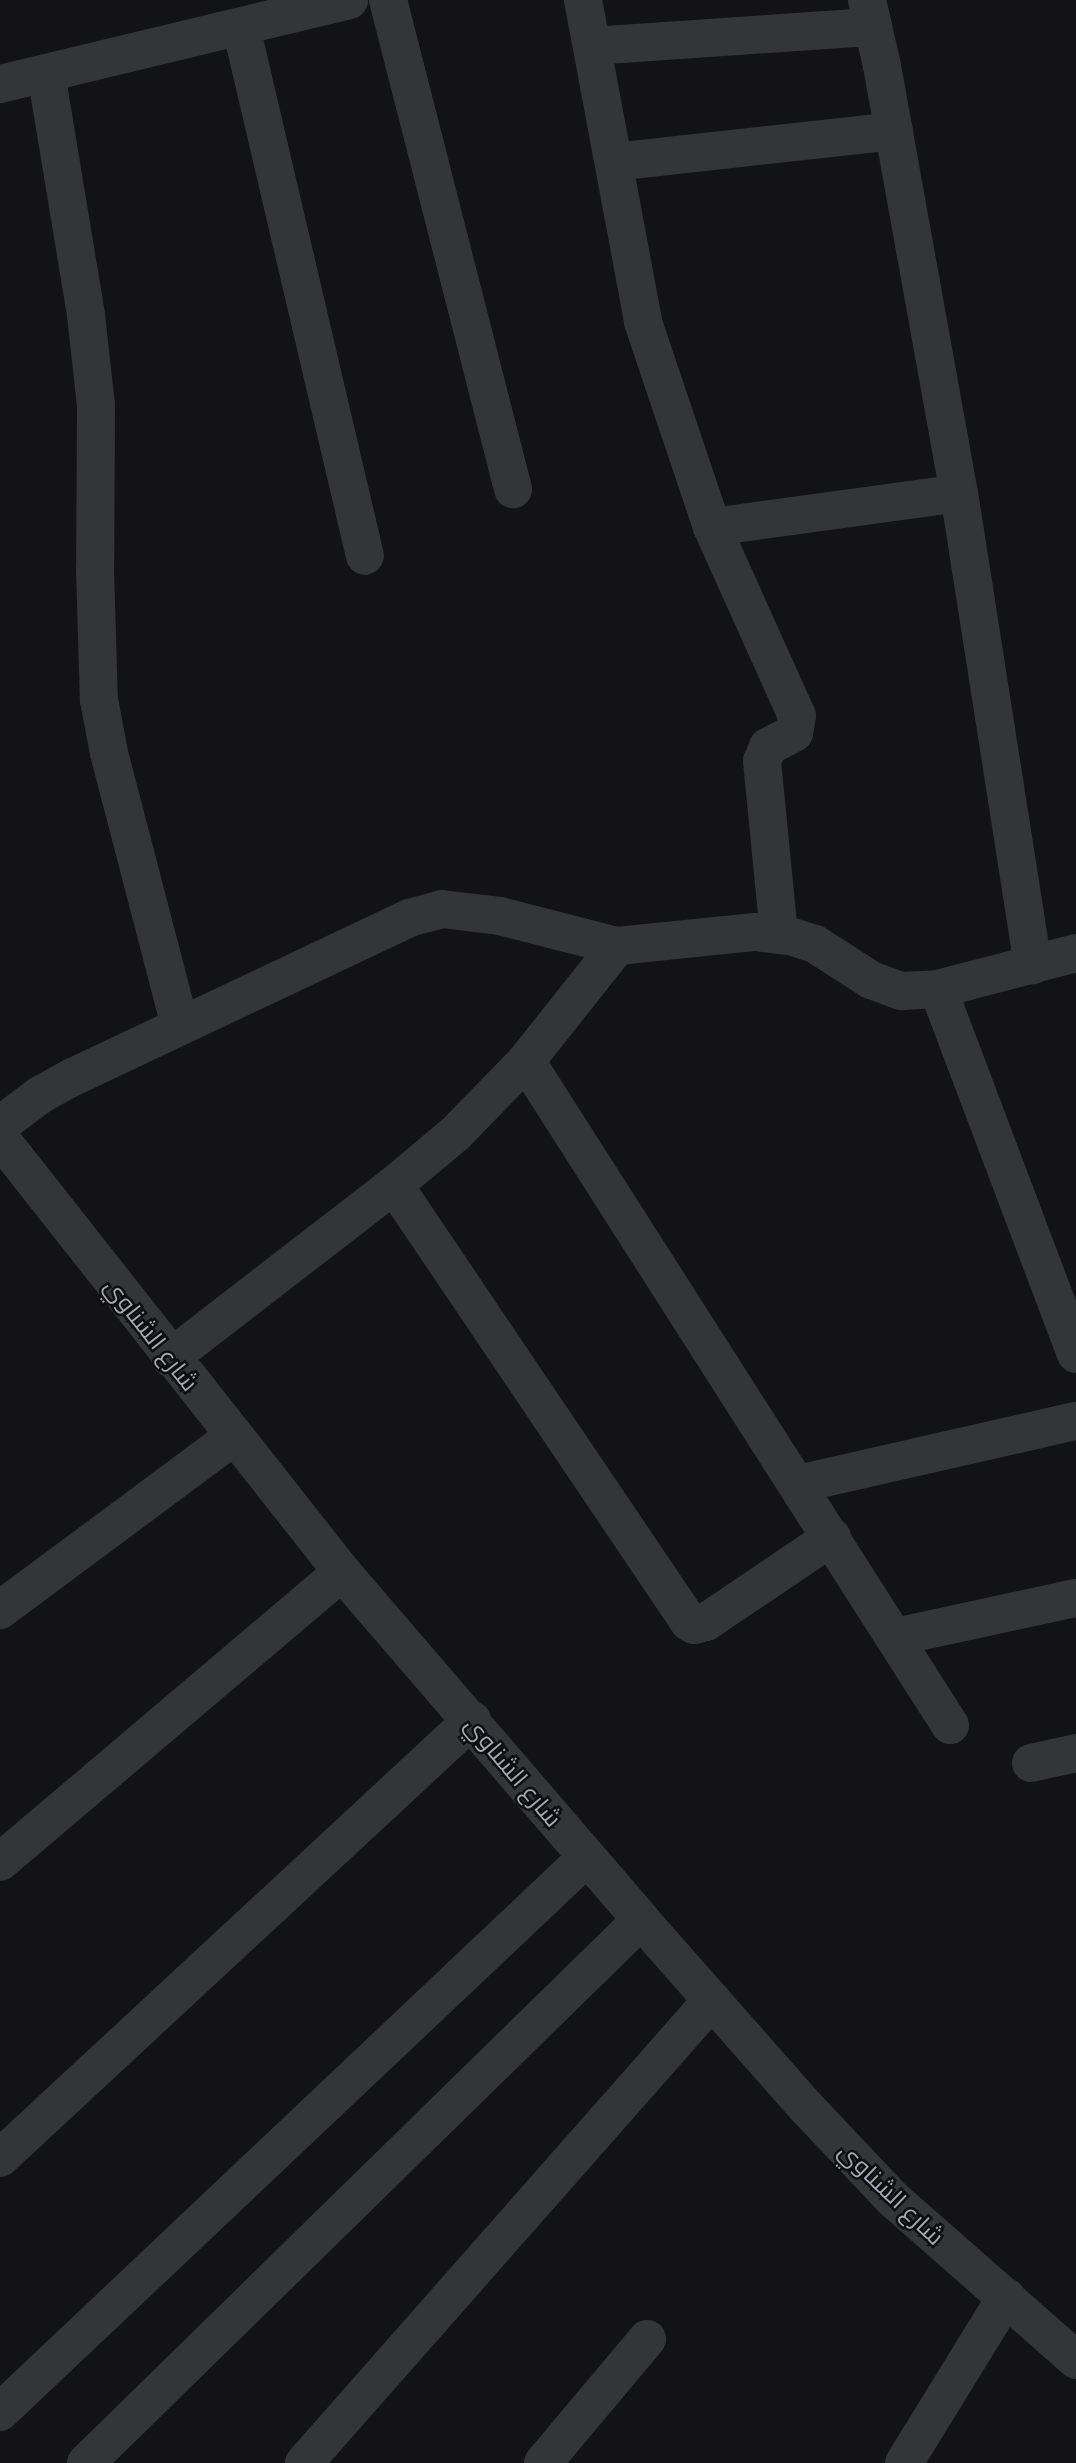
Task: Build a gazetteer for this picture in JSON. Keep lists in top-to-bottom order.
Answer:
{
  "streets": {
    "street": ["شارع الشناوي"]
  }
}
